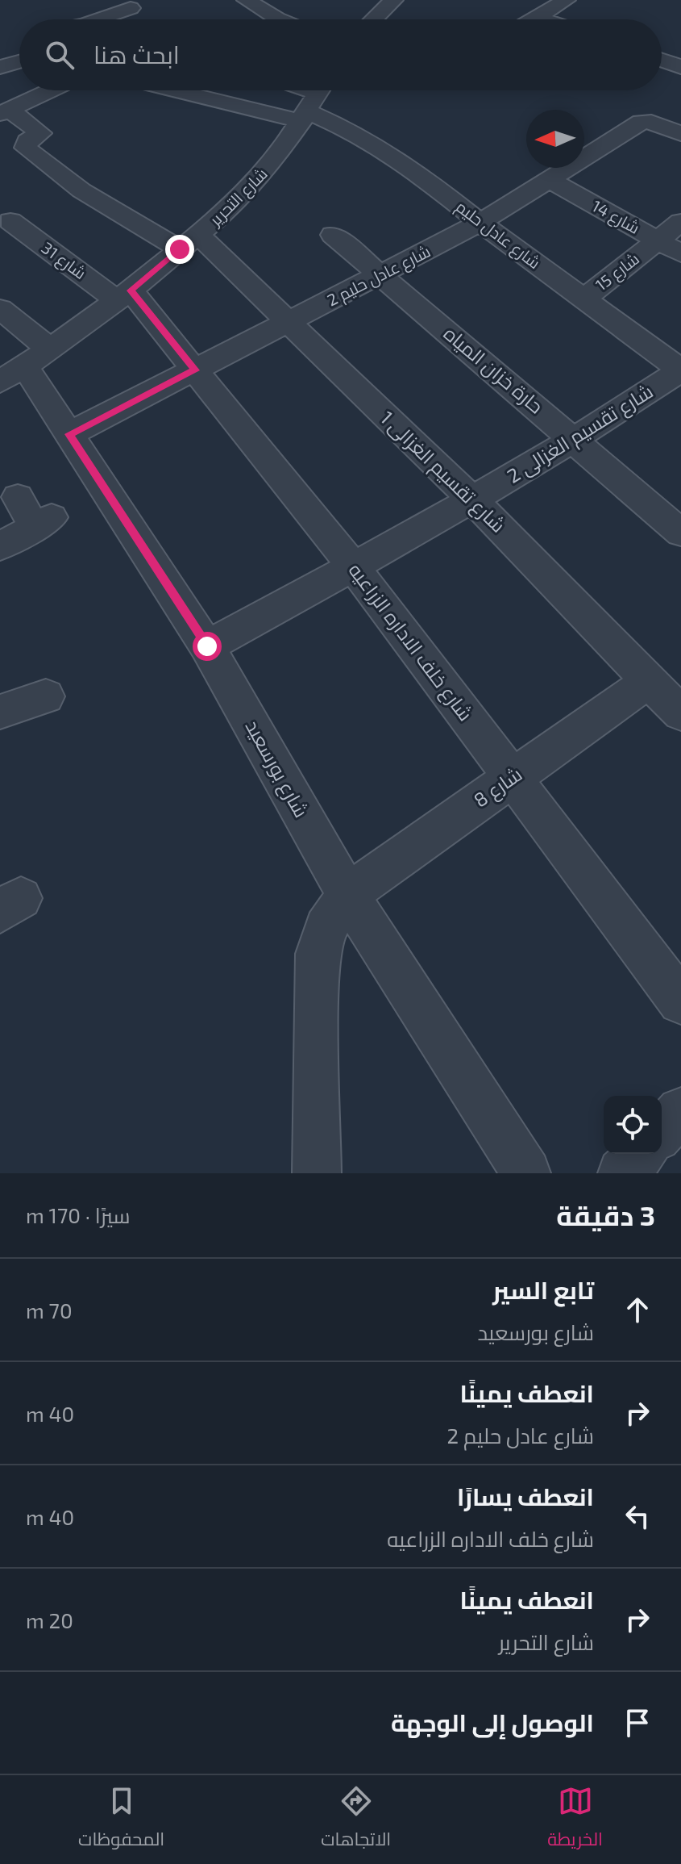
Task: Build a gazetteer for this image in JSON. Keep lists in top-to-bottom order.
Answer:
{
  "streets": {
    "street": [
      "شارع التحرير",
      "شارع 14",
      "شارع عادل حليم",
      "شارع 31",
      "شارع 15",
      "شارع عادل حليم 2",
      "حارة خزان المياه",
      "شارع تقسيم الغزالى 2",
      "شارع تقسيم الغزالى 1",
      "شارع خلف الاداره الزراعيه",
      "شارع بورسعيد",
      "شارع 8"
    ]
  },
  "crossings": [
    ["شارع التحرير", "شارع عادل حليم"],
    ["شارع التحرير", "شارع 31"],
    ["شارع التحرير", "شارع تقسيم الغزالى 1"],
    ["شارع التحرير", "شارع خلف الاداره الزراعيه"],
    ["شارع التحرير", "شارع بورسعيد"],
    ["شارع 14", "شارع 15"],
    ["شارع 14", "شارع عادل حليم 2"],
    ["شارع عادل حليم", "شارع 15"],
    ["شارع عادل حليم", "شارع عادل حليم 2"],
    ["شارع عادل حليم", "شارع تقسيم الغزالى 2"],
    ["شارع 31", "شارع خلف الاداره الزراعيه"],
    ["شارع عادل حليم 2", "حارة خزان المياه"],
    ["شارع عادل حليم 2", "شارع تقسيم الغزالى 1"],
    ["شارع عادل حليم 2", "شارع خلف الاداره الزراعيه"],
    ["شارع عادل حليم 2", "شارع بورسعيد"],
    ["حارة خزان المياه", "شارع تقسيم الغزالى 2"],
    ["شارع تقسيم الغزالى 2", "شارع تقسيم الغزالى 1"],
    ["شارع تقسيم الغزالى 2", "شارع خلف الاداره الزراعيه"],
    ["شارع تقسيم الغزالى 2", "شارع بورسعيد"],
    ["شارع تقسيم الغزالى 1", "شارع 8"],
    ["شارع خلف الاداره الزراعيه", "شارع 8"],
    ["شارع بورسعيد", "شارع 8"]
  ],
  "north": "left",
  "page": {
    "search": "ابحث هنا",
    "heading": ["3 دقيقة", "سيرًا · 170 m"],
    "list": [
      ["تابع السير", "شارع بورسعيد", "70 m"],
      ["انعطف يمينًا", "شارع عادل حليم 2", "40 m"],
      ["انعطف يسارًا", "شارع خلف الاداره الزراعيه", "40 m"],
      ["انعطف يمينًا", "شارع التحرير", "20 m"],
      "الوصول إلى الوجهة"
    ],
    "nav": ["الخريطة", "الاتجاهات", "المحفوظات"]
  }
}
